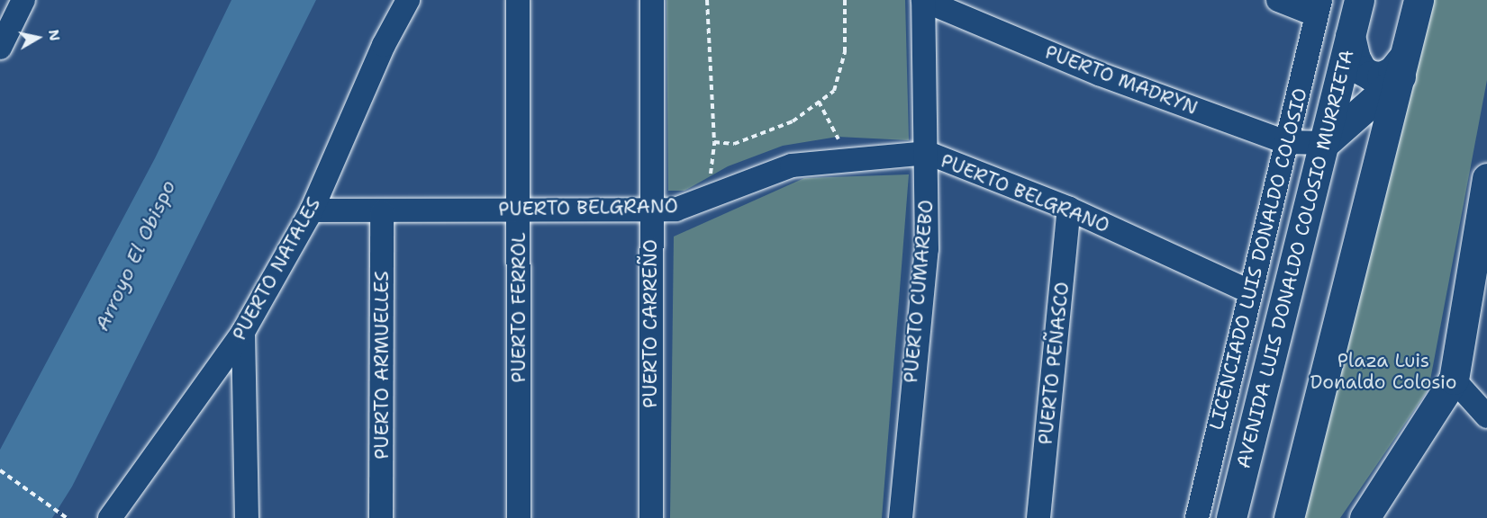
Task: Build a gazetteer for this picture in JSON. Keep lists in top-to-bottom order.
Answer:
{
  "streets": {
    "main road": ["AVENIDA LUIS DONALDO COLOSIO MURRIETA"],
    "street": [
      "PUERTO MADRYN",
      "PUERTO BELGRANO",
      "LICENCIADO LUIS DONALDO COLOSIO",
      "PUERTO NATALES",
      "PUERTO CUMAREBO",
      "PUERTO FERROL",
      "PUERTO CARREÑO",
      "PUERTO PEÑASCO",
      "PUERTO ARMUELLES"
    ]
  },
  "crossings": [
    ["PUERTO MADRYN", "LICENCIADO LUIS DONALDO COLOSIO"],
    ["PUERTO MADRYN", "AVENIDA LUIS DONALDO COLOSIO MURRIETA"],
    ["PUERTO MADRYN", "PUERTO CUMAREBO"],
    ["PUERTO BELGRANO", "LICENCIADO LUIS DONALDO COLOSIO"],
    ["PUERTO BELGRANO", "PUERTO NATALES"],
    ["PUERTO BELGRANO", "PUERTO CUMAREBO"],
    ["PUERTO BELGRANO", "PUERTO FERROL"],
    ["PUERTO BELGRANO", "PUERTO CARREÑO"],
    ["PUERTO BELGRANO", "PUERTO PEÑASCO"],
    ["PUERTO BELGRANO", "PUERTO ARMUELLES"]
  ],
  "water": ["Arroyo El Obispo"],
  "parks": ["Plaza Luis Donaldo Colosio"],
  "north": "right"
}
